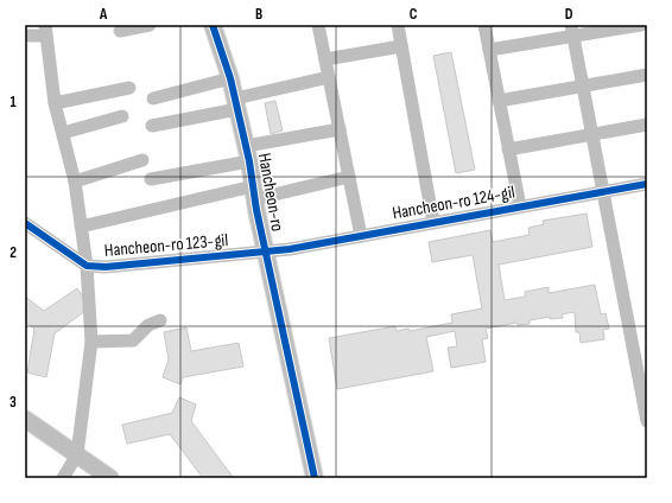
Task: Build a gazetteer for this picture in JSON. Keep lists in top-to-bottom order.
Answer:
{
  "streets": {
    "main road": ["Hancheon-ro"],
    "street": ["Hancheon-ro 124-gil", "Hancheon-ro 123-gil"]
  },
  "crossings": [
    ["Hancheon-ro", "Hancheon-ro 124-gil"],
    ["Hancheon-ro", "Hancheon-ro 123-gil"],
    ["Hancheon-ro 124-gil", "Hancheon-ro 123-gil"]
  ],
  "grid": {
    "columns": [
      "A",
      "B",
      "C",
      "D"
    ],
    "rows": ["1", "2", "3"]
  }
}
